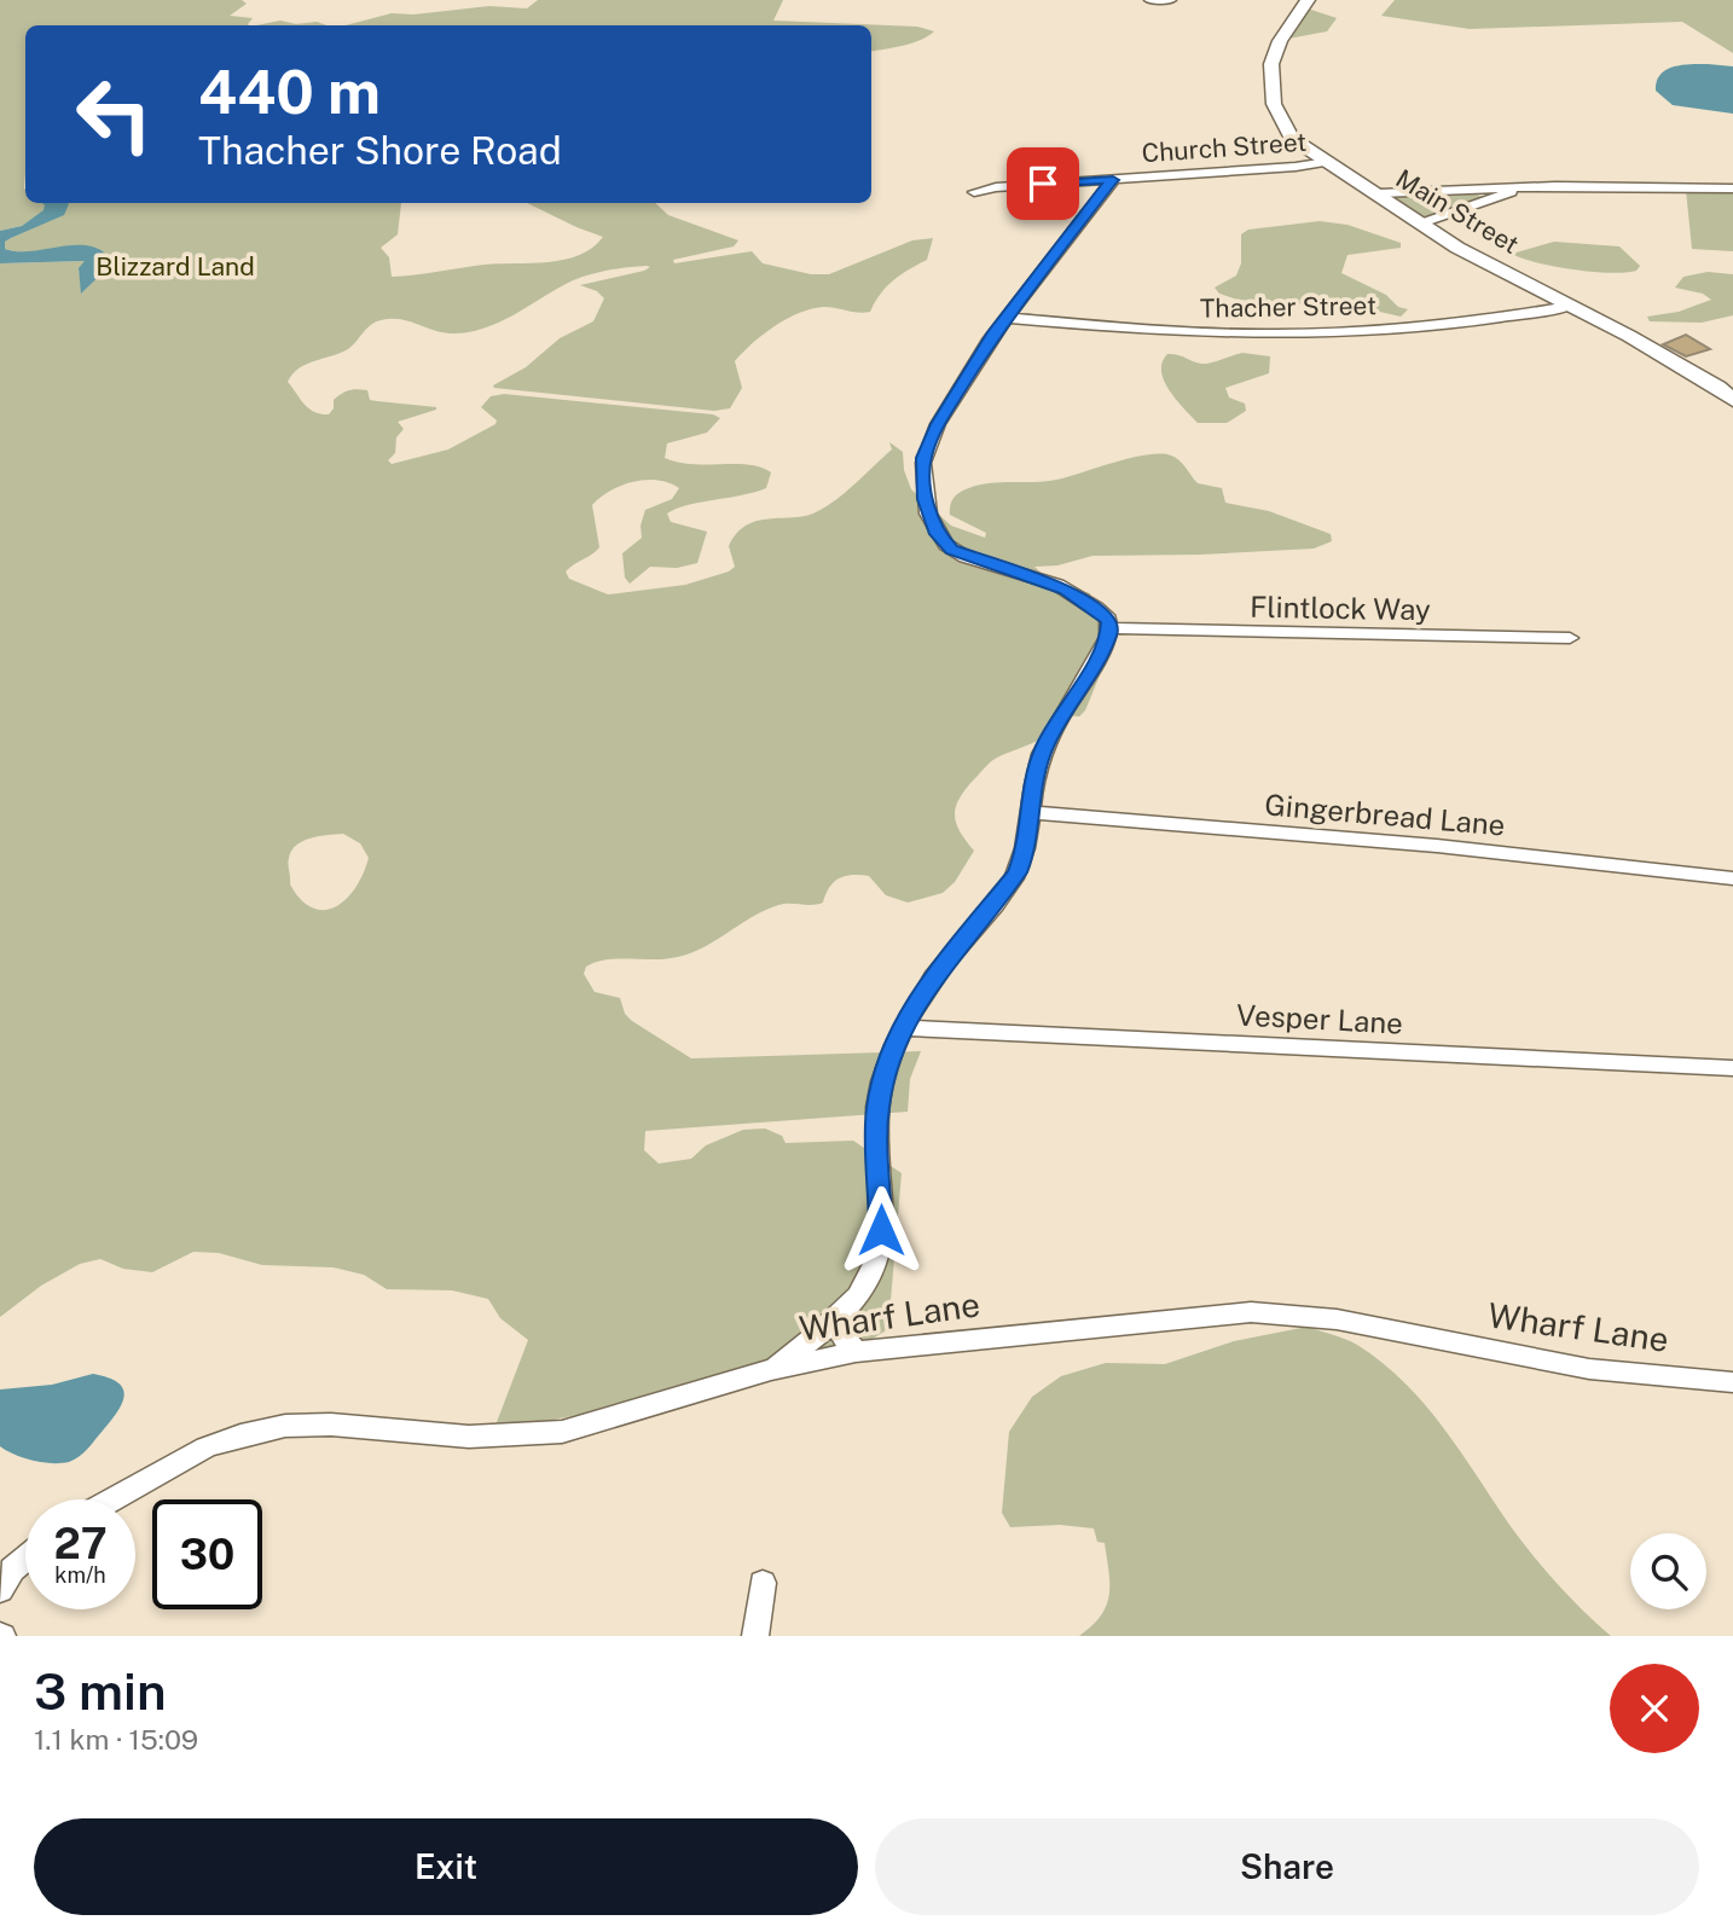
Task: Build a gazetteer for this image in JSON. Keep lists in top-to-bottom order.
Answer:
{
  "streets": {
    "main road": ["Main Street"],
    "street": [
      "Church Street",
      "Thacher Street",
      "Flintlock Way",
      "Gingerbread Lane",
      "Vesper Lane",
      "Wharf Lane"
    ]
  },
  "crossings": [
    ["Church Street", "Main Street"],
    ["Main Street", "Thacher Street"]
  ],
  "parks": ["Blizzard Land"],
  "page": {
    "turn": ["440 m", "Thacher Shore Road"],
    "speed": "27 km/h",
    "limit": "30",
    "heading": ["3 min", "1.1 km · 15:09"],
    "buttons": ["Exit", "Share"]
  }
}
